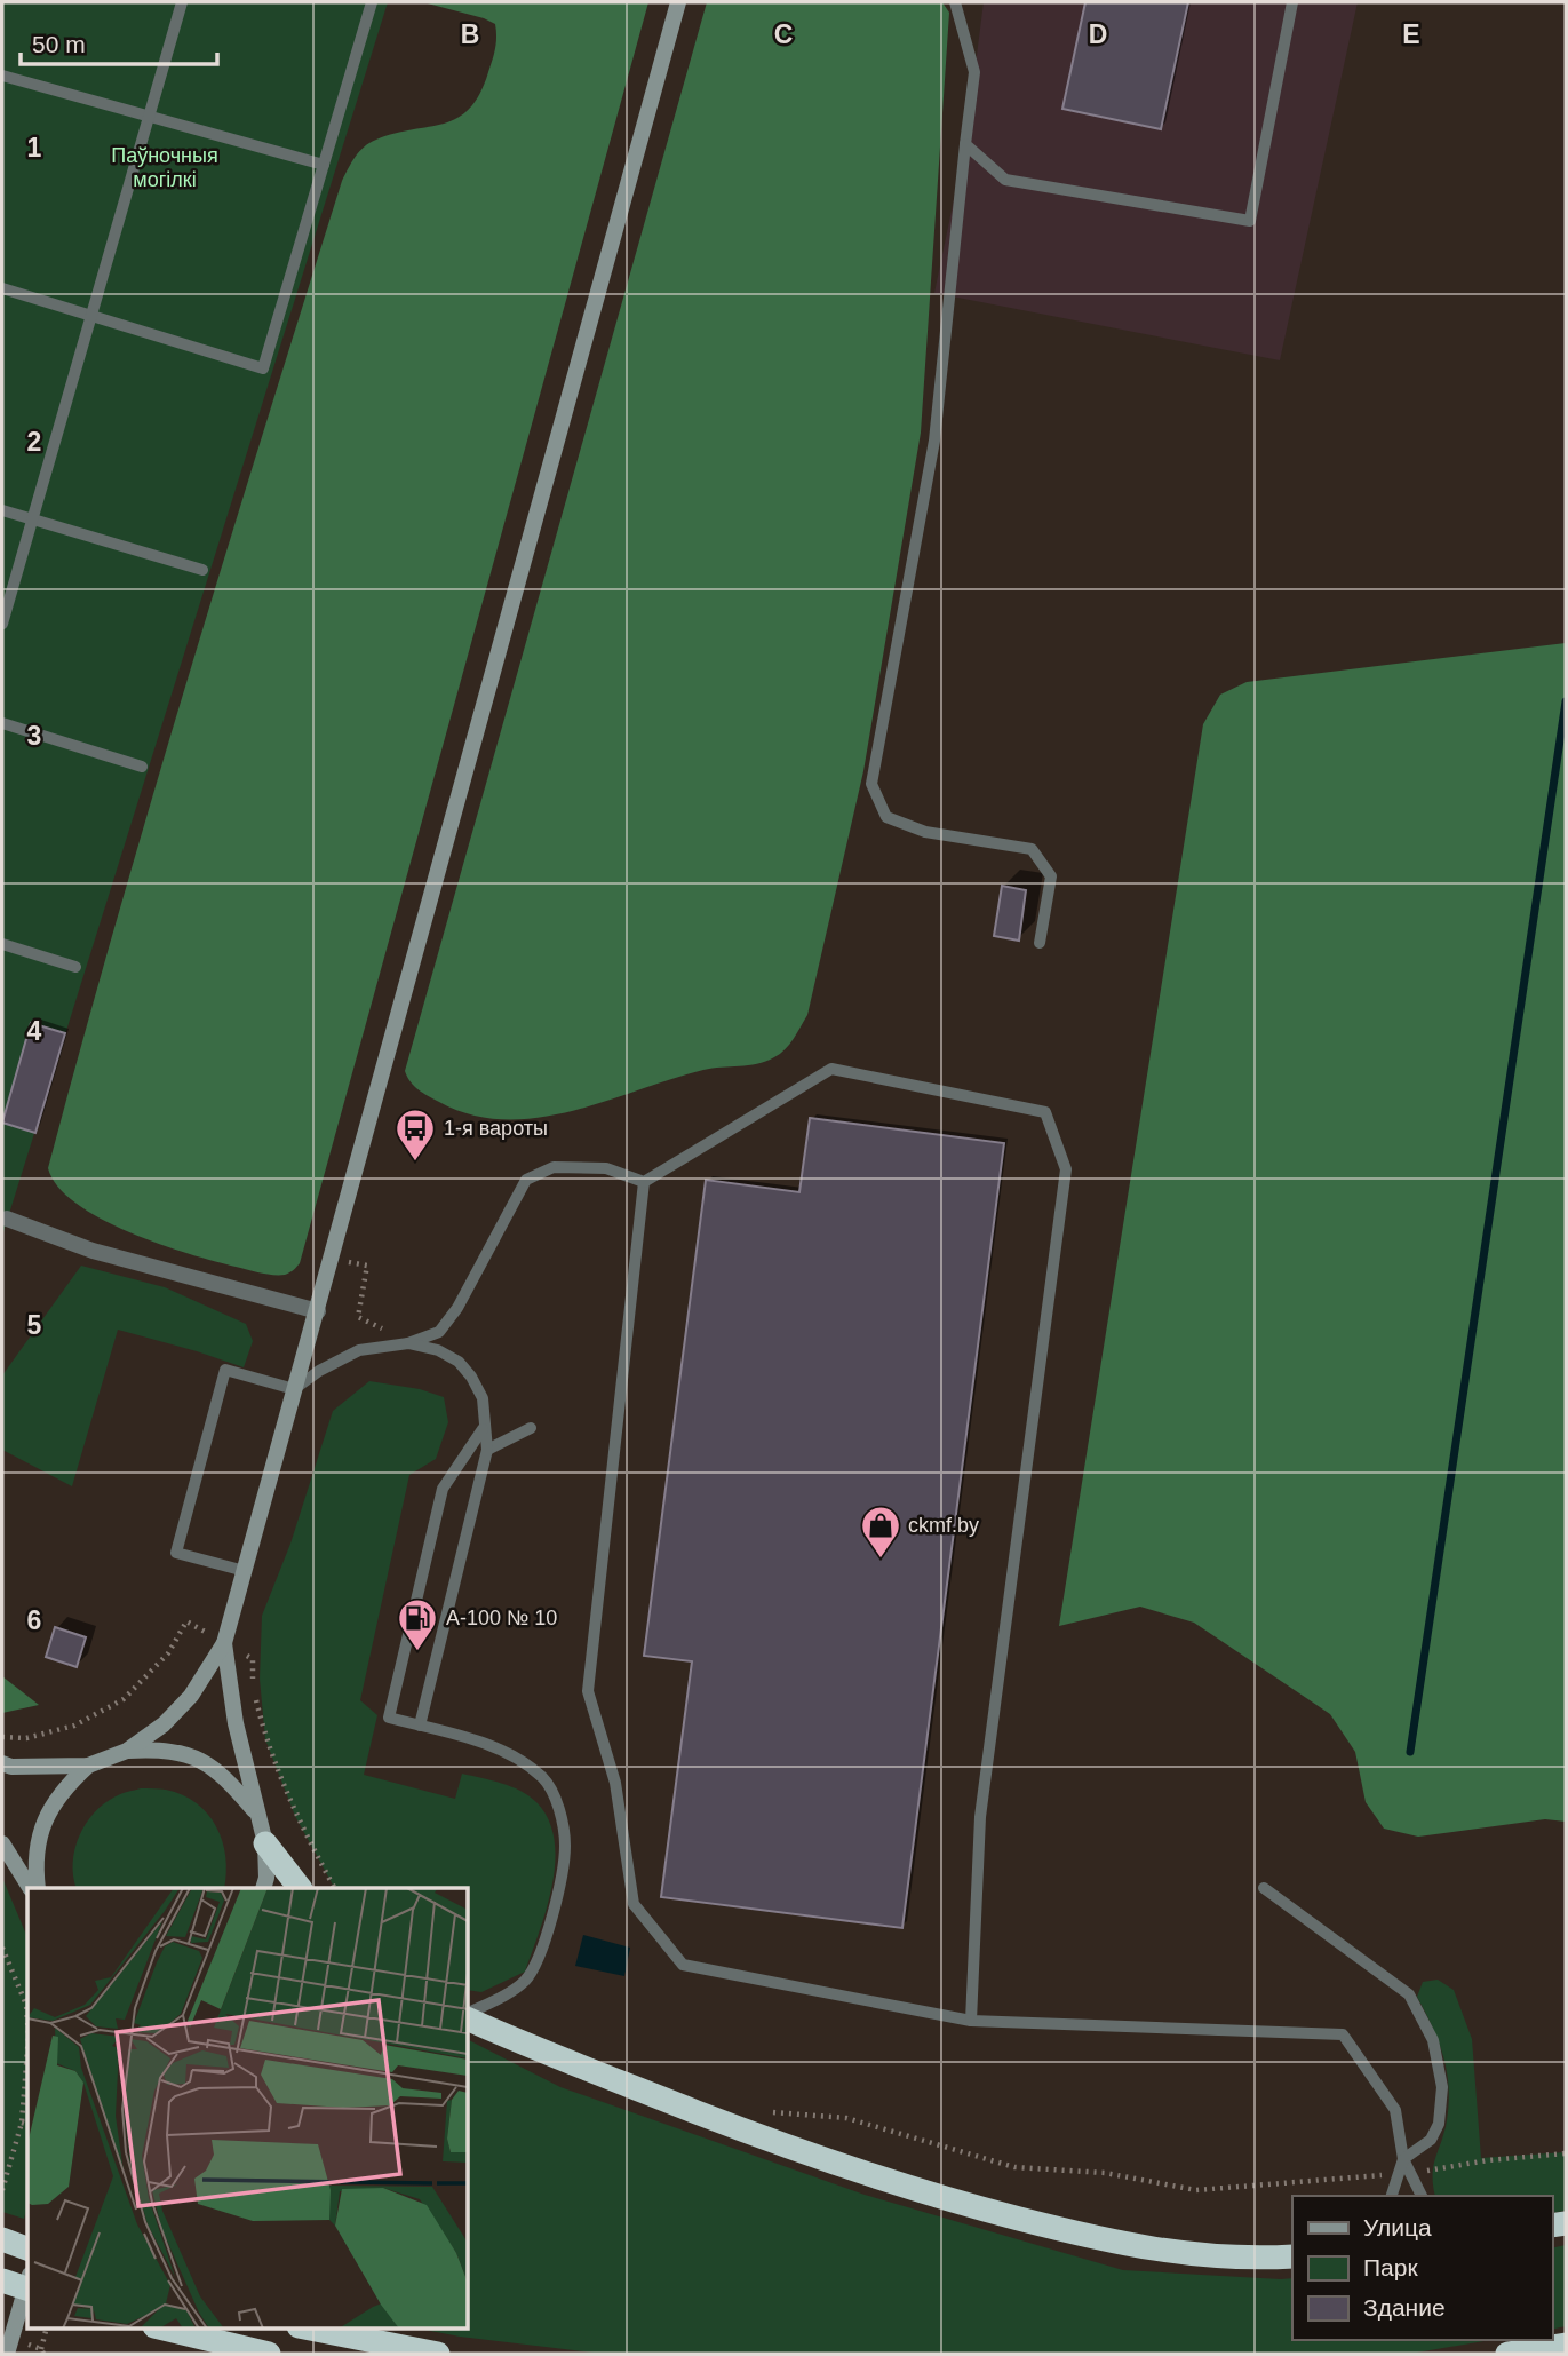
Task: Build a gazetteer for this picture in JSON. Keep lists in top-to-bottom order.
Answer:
{
  "parks": ["Паўночныя могілкі"],
  "places": {
    "bus stop": ["1-я вароты"],
    "shop": ["ckmf.by"],
    "fuel station": ["А-100 № 10"]
  },
  "legend": ["Улица", "Парк", "Здание"],
  "scale_bar": "50 m",
  "grid": {
    "columns": [
      "B",
      "C",
      "D",
      "E"
    ],
    "rows": [
      "1",
      "2",
      "3",
      "4",
      "5",
      "6"
    ]
  }
}
